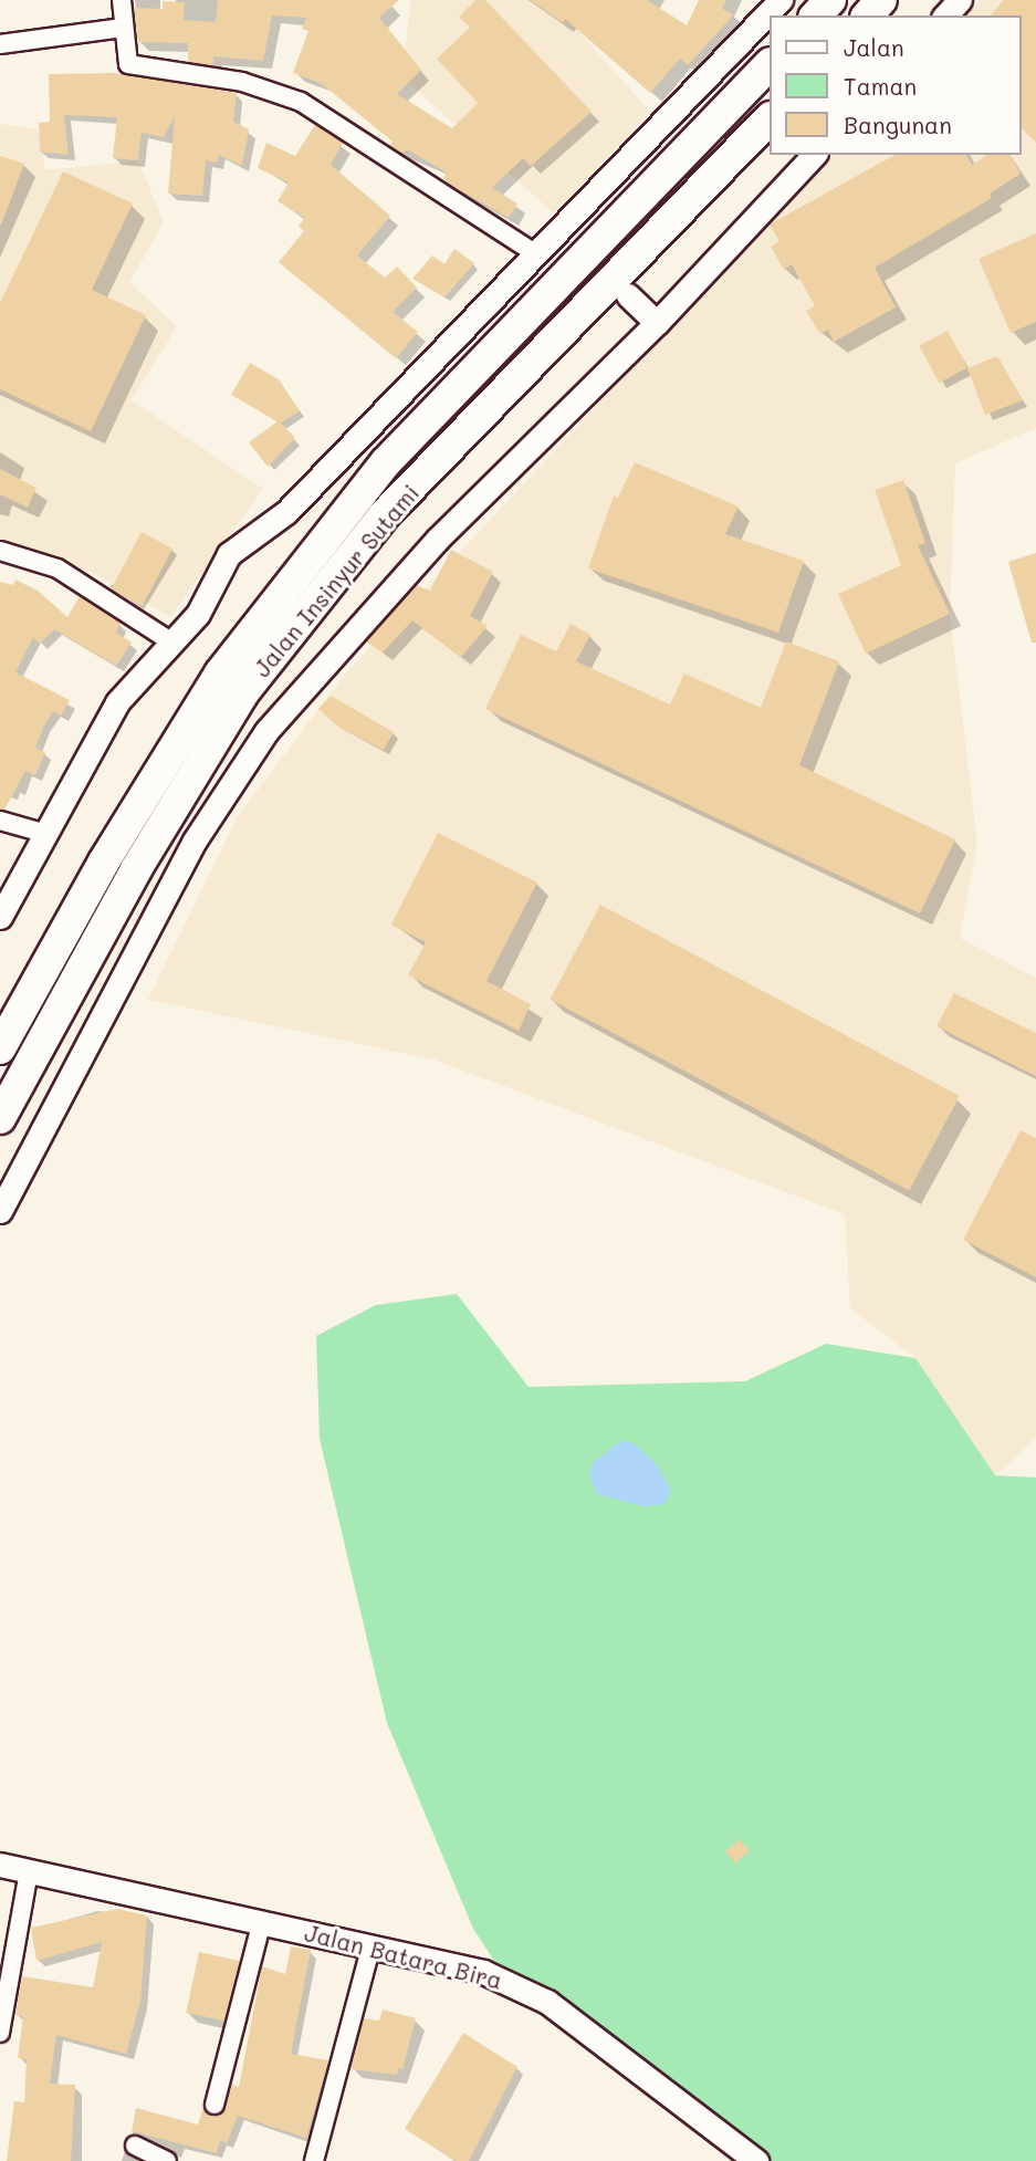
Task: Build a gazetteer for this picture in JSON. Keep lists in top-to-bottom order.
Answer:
{
  "streets": {
    "highway": ["Jalan Insinyur Sutami"],
    "street": ["Jalan Batara Bira"]
  },
  "legend": ["Jalan", "Taman", "Bangunan"]
}
